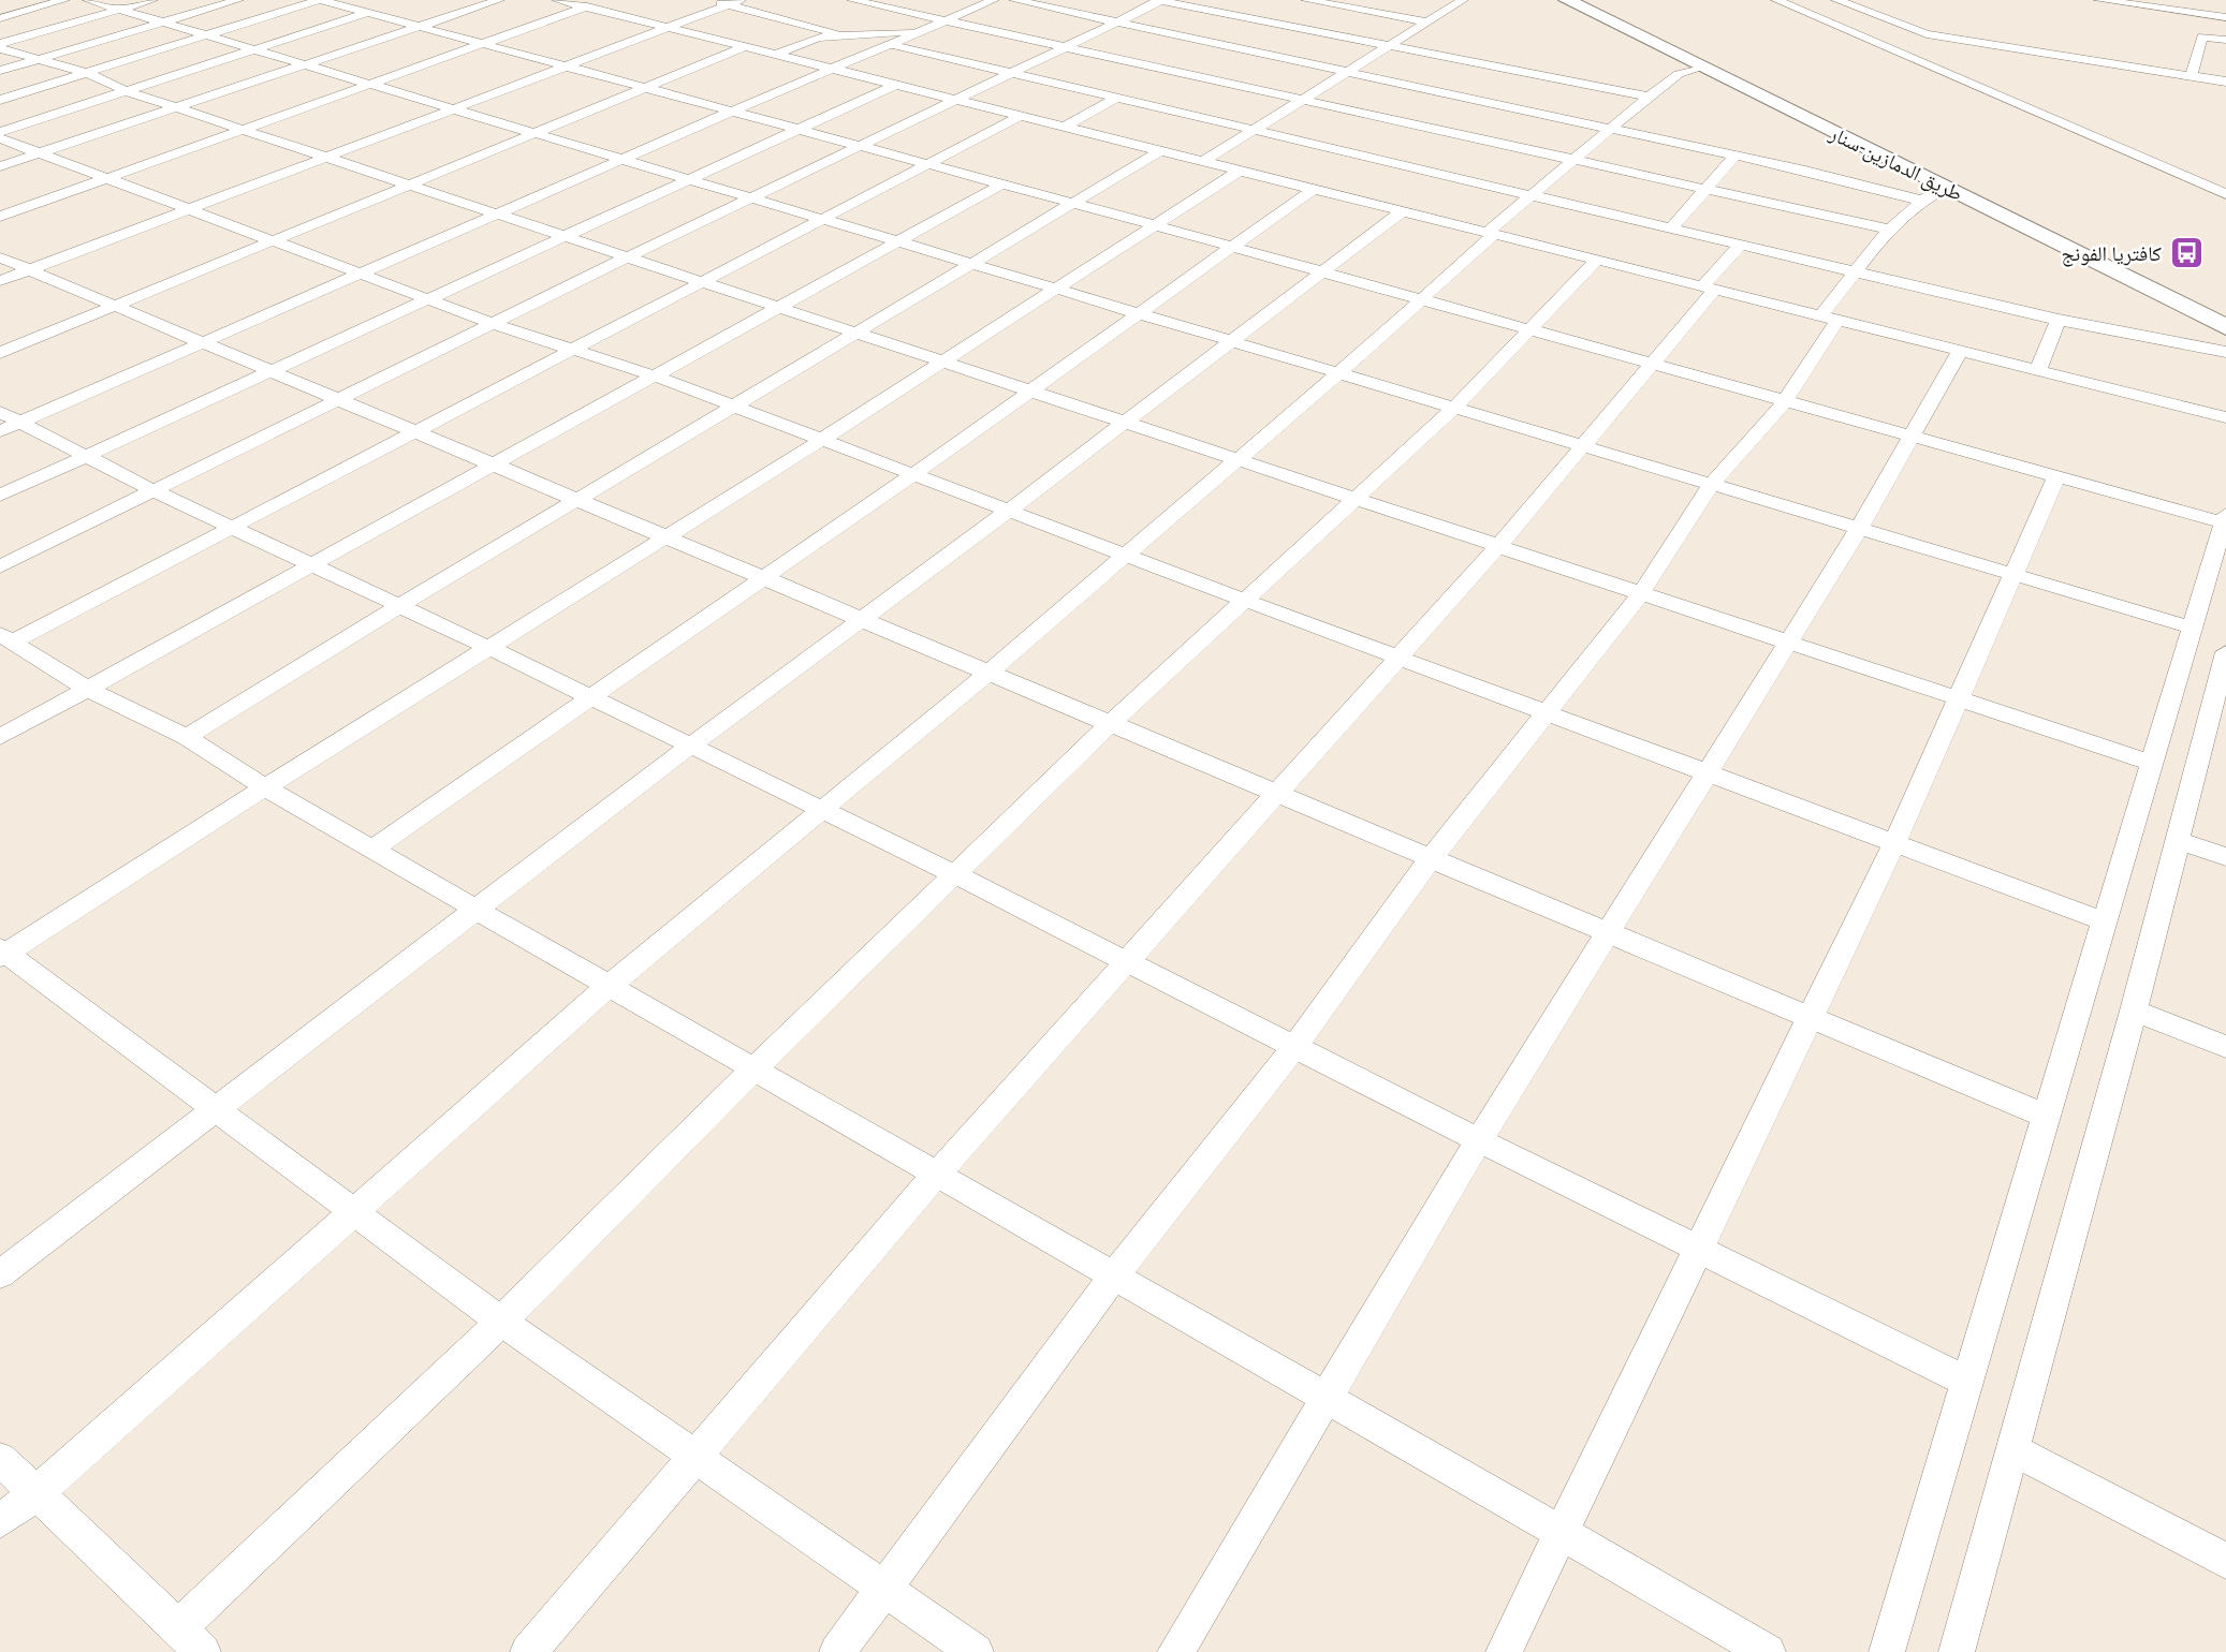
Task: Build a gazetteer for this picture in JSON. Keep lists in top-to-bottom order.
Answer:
{
  "streets": {
    "highway": ["طريق الدمازين-سنار"]
  },
  "places": {
    "bus stop": ["كافتريا الفونج"]
  }
}
